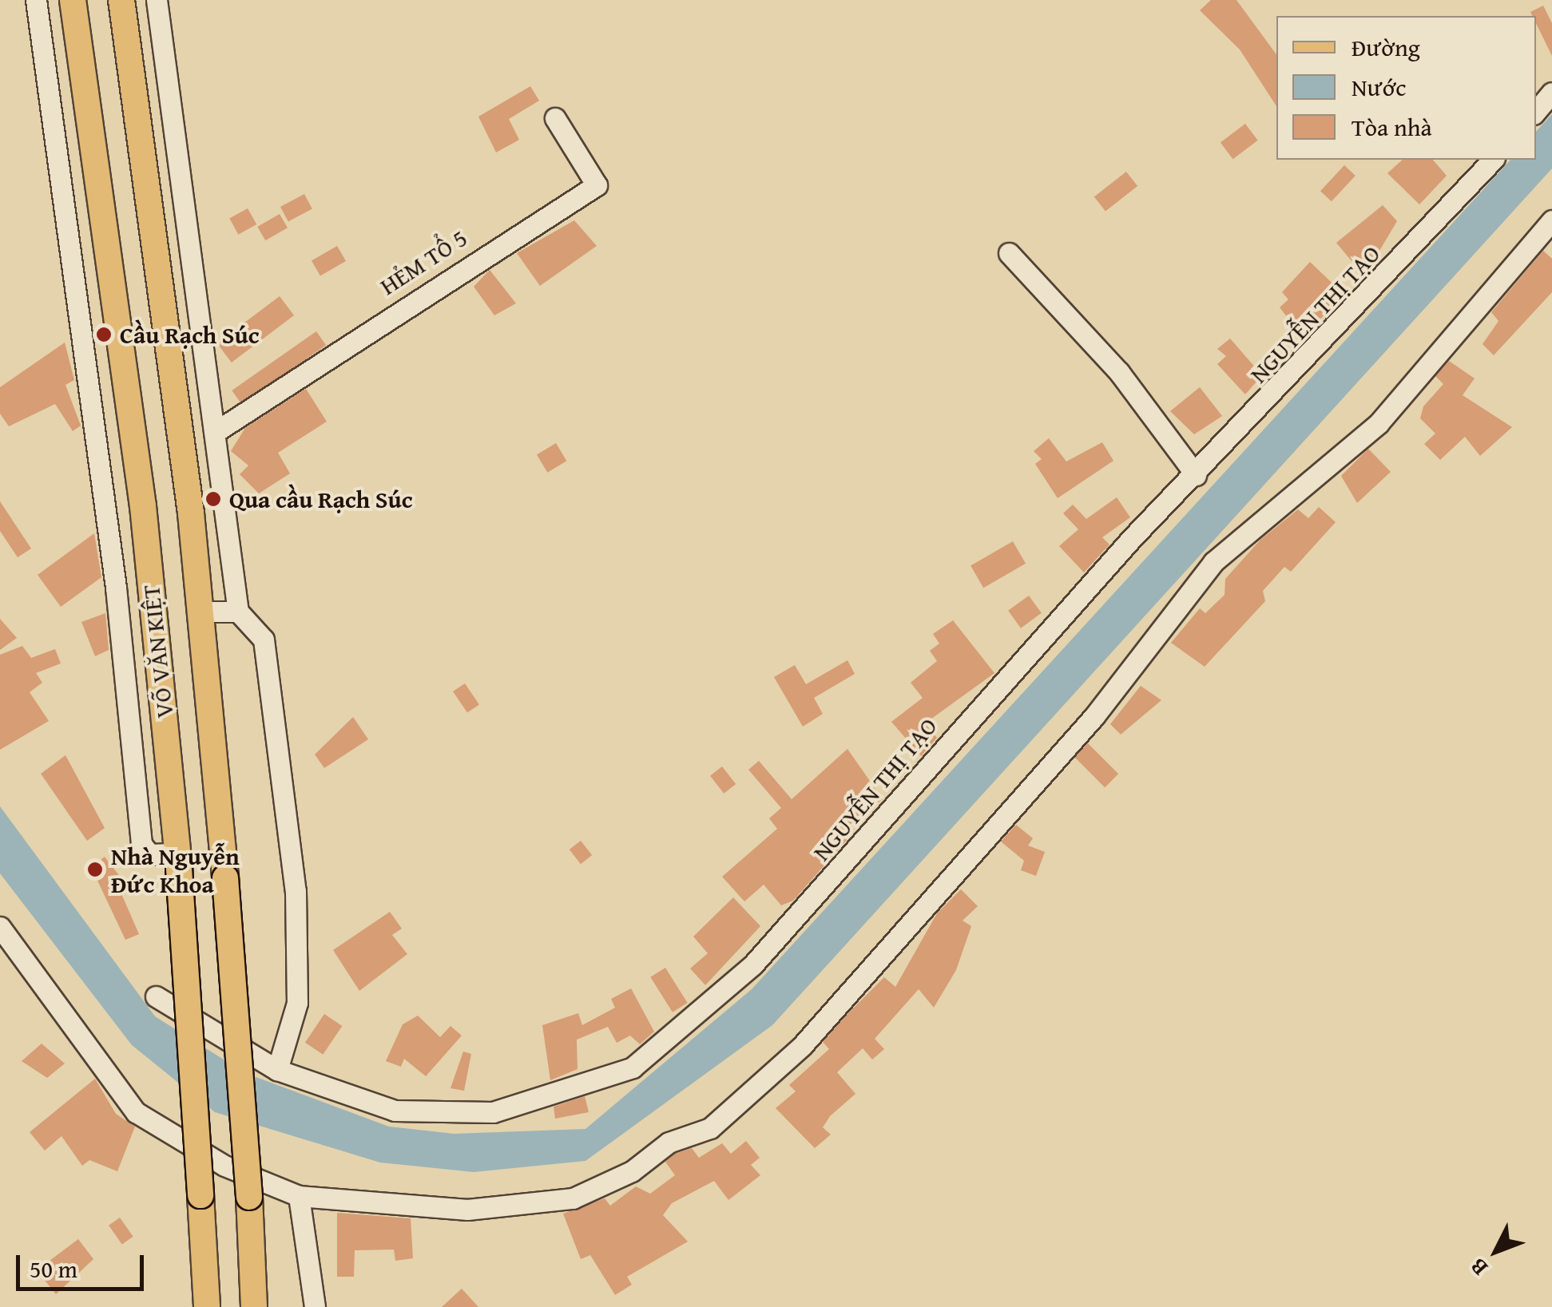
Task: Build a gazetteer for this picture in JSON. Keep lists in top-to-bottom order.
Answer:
{
  "streets": {
    "main road": ["VÕ VĂN KIỆT"],
    "street": ["HẺM TỔ 5", "NGUYỄN THỊ TẠO"]
  },
  "places": ["Cầu Rạch Súc", "Qua cầu Rạch Súc", "Nhà Nguyễn Đức Khoa"],
  "legend": ["Đường", "Nước", "Tòa nhà"],
  "scale_bar": "50 m",
  "north": "bottom left"
}
